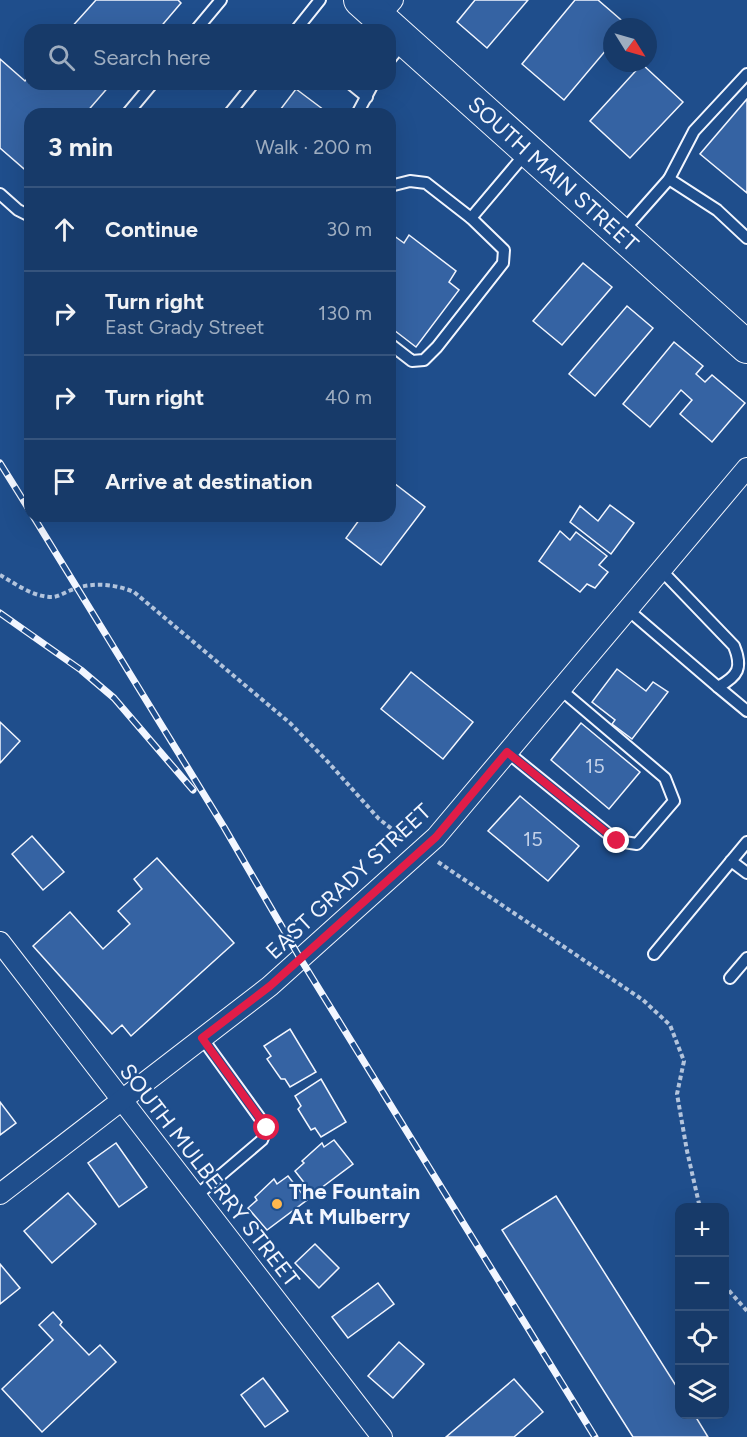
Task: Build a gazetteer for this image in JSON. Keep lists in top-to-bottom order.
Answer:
{
  "streets": {
    "main road": ["SOUTH MAIN STREET"],
    "street": ["EAST GRADY STREET", "SOUTH MULBERRY STREET"]
  },
  "crossings": [
    ["EAST GRADY STREET", "SOUTH MULBERRY STREET"]
  ],
  "places": ["The Fountain At Mulberry"],
  "house_numbers": ["15", "15"],
  "north": "bottom right",
  "page": {
    "search": "Search here",
    "heading": ["3 min", "Walk · 200 m"],
    "list": [
      ["Continue", "30 m"],
      ["Turn right", "East Grady Street", "130 m"],
      ["Turn right", "40 m"],
      "Arrive at destination"
    ],
    "map_buttons": ["+", "−"]
  }
}
